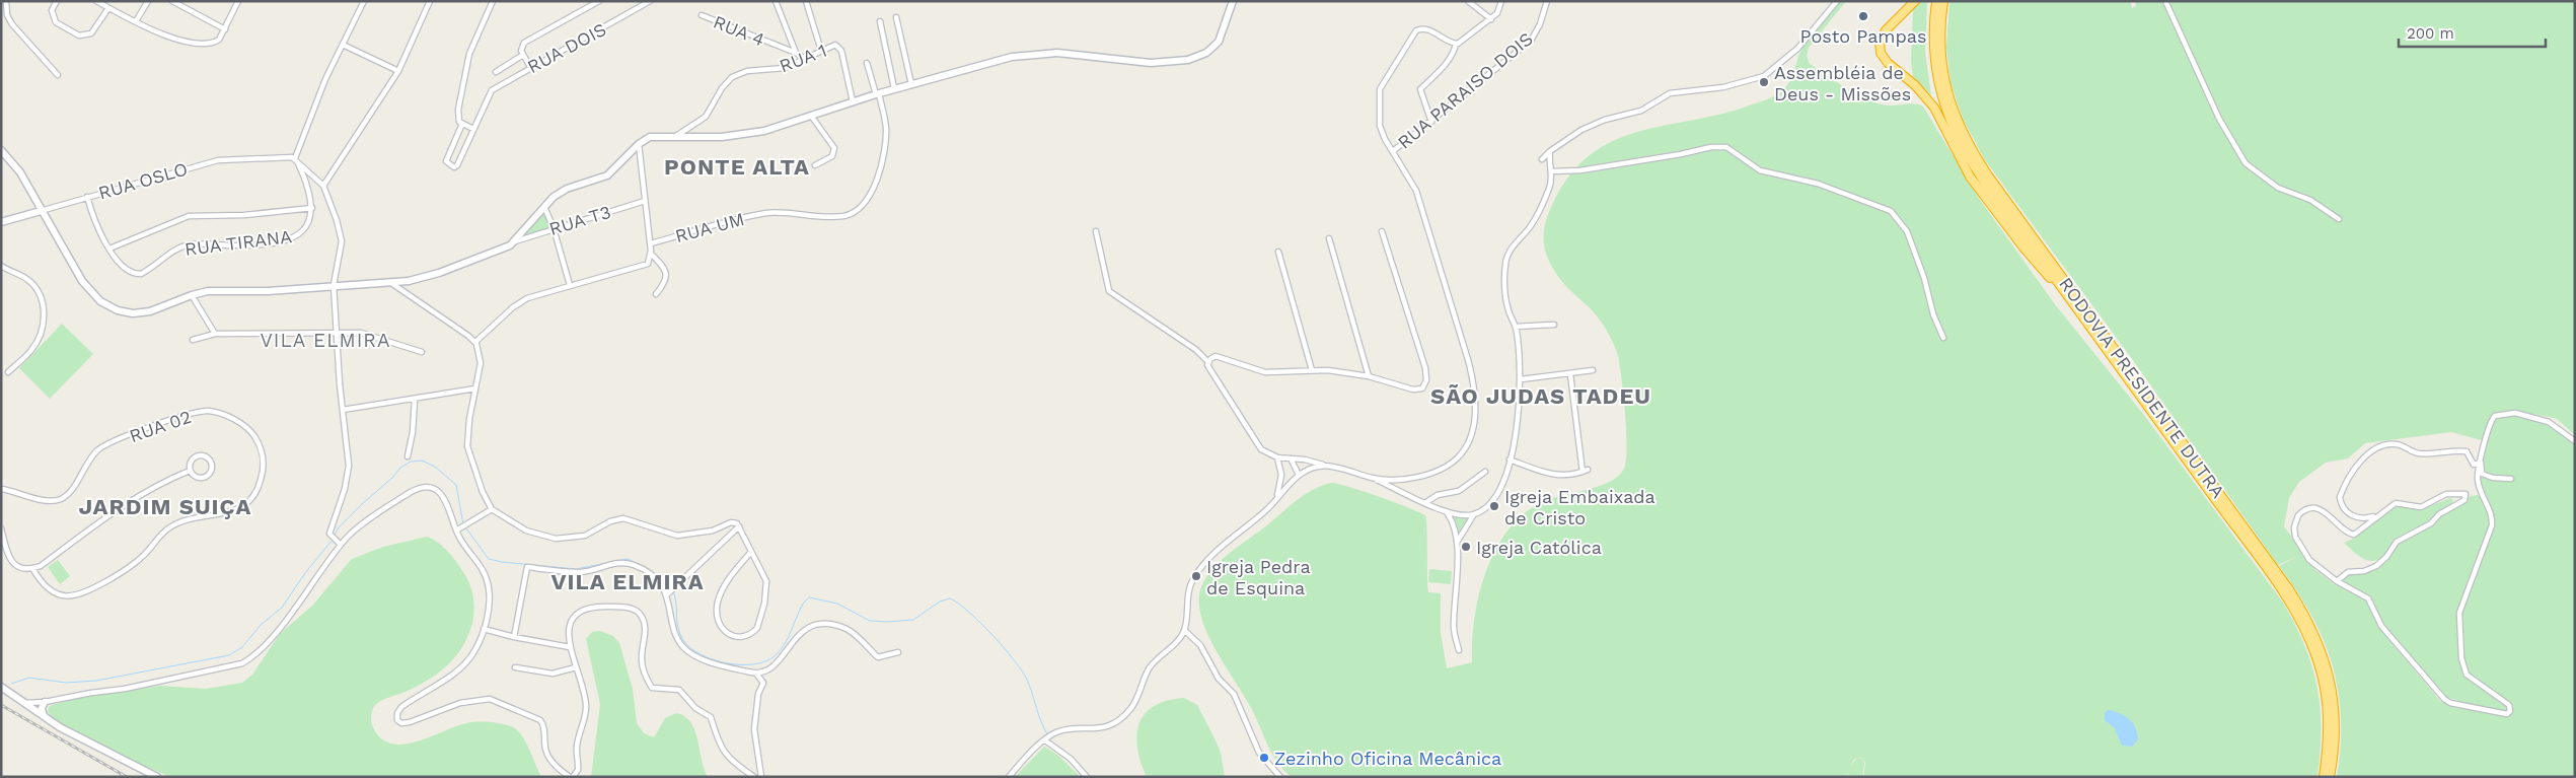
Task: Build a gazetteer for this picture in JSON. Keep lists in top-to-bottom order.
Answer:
{
  "streets": {
    "highway": ["RODOVIA PRESIDENTE DUTRA"],
    "street": [
      "RUA 4",
      "RUA DOIS",
      "RUA 1",
      "RUA PARAISO DOIS",
      "RUA OSLO",
      "RUA T3",
      "RUA UM",
      "RUA TIRANA",
      "RUA 02"
    ]
  },
  "crossings": [
    ["RUA 4", "RUA 1"],
    ["RUA OSLO", "RUA TIRANA"]
  ],
  "districts": [
    "PONTE ALTA",
    "VILA ELMIRA",
    "SÃO JUDAS TADEU",
    "JARDIM SUIÇA",
    "VILA ELMIRA"
  ],
  "places": [
    "Posto Pampas",
    "Assembléia de Deus - Missões",
    "Igreja Embaixada de Cristo",
    "Igreja Católica",
    "Igreja Pedra de Esquina",
    "Zezinho Oficina Mecânica"
  ],
  "scale_bar": "200 m"
}
